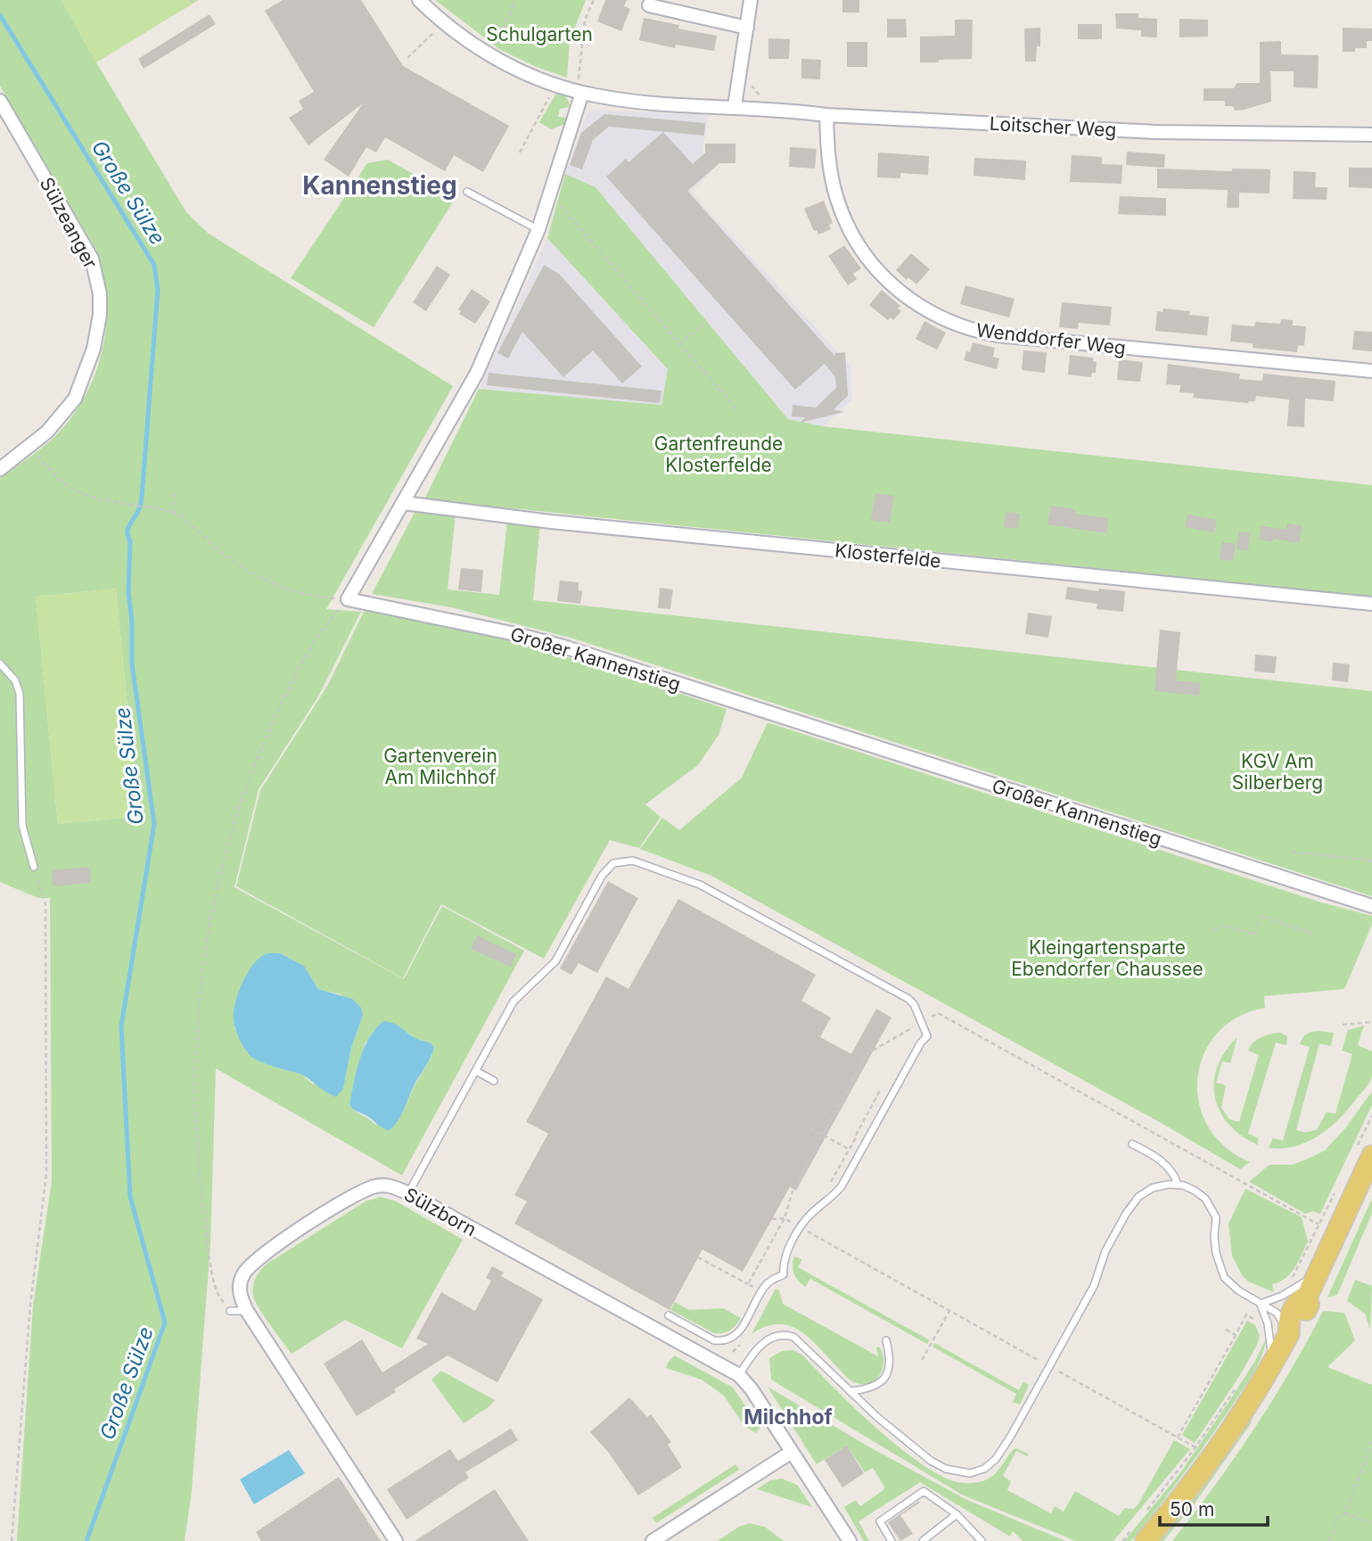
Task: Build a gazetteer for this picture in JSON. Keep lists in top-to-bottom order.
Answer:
{
  "streets": {
    "street": [
      "Loitscher Weg",
      "Sülzeanger",
      "Wenddorfer Weg",
      "Klosterfelde",
      "Großer Kannenstieg",
      "Sülzborn"
    ]
  },
  "crossings": [
    ["Loitscher Weg", "Wenddorfer Weg"]
  ],
  "districts": ["Kannenstieg", "Milchhof"],
  "water": ["Große Sülze"],
  "parks": [
    "Schulgarten",
    "Gartenfreunde Klosterfelde",
    "Gartenverein Am Milchhof",
    "KGV Am Silberberg",
    "Kleingartensparte Ebendorfer Chaussee"
  ],
  "scale_bar": "50 m"
}
